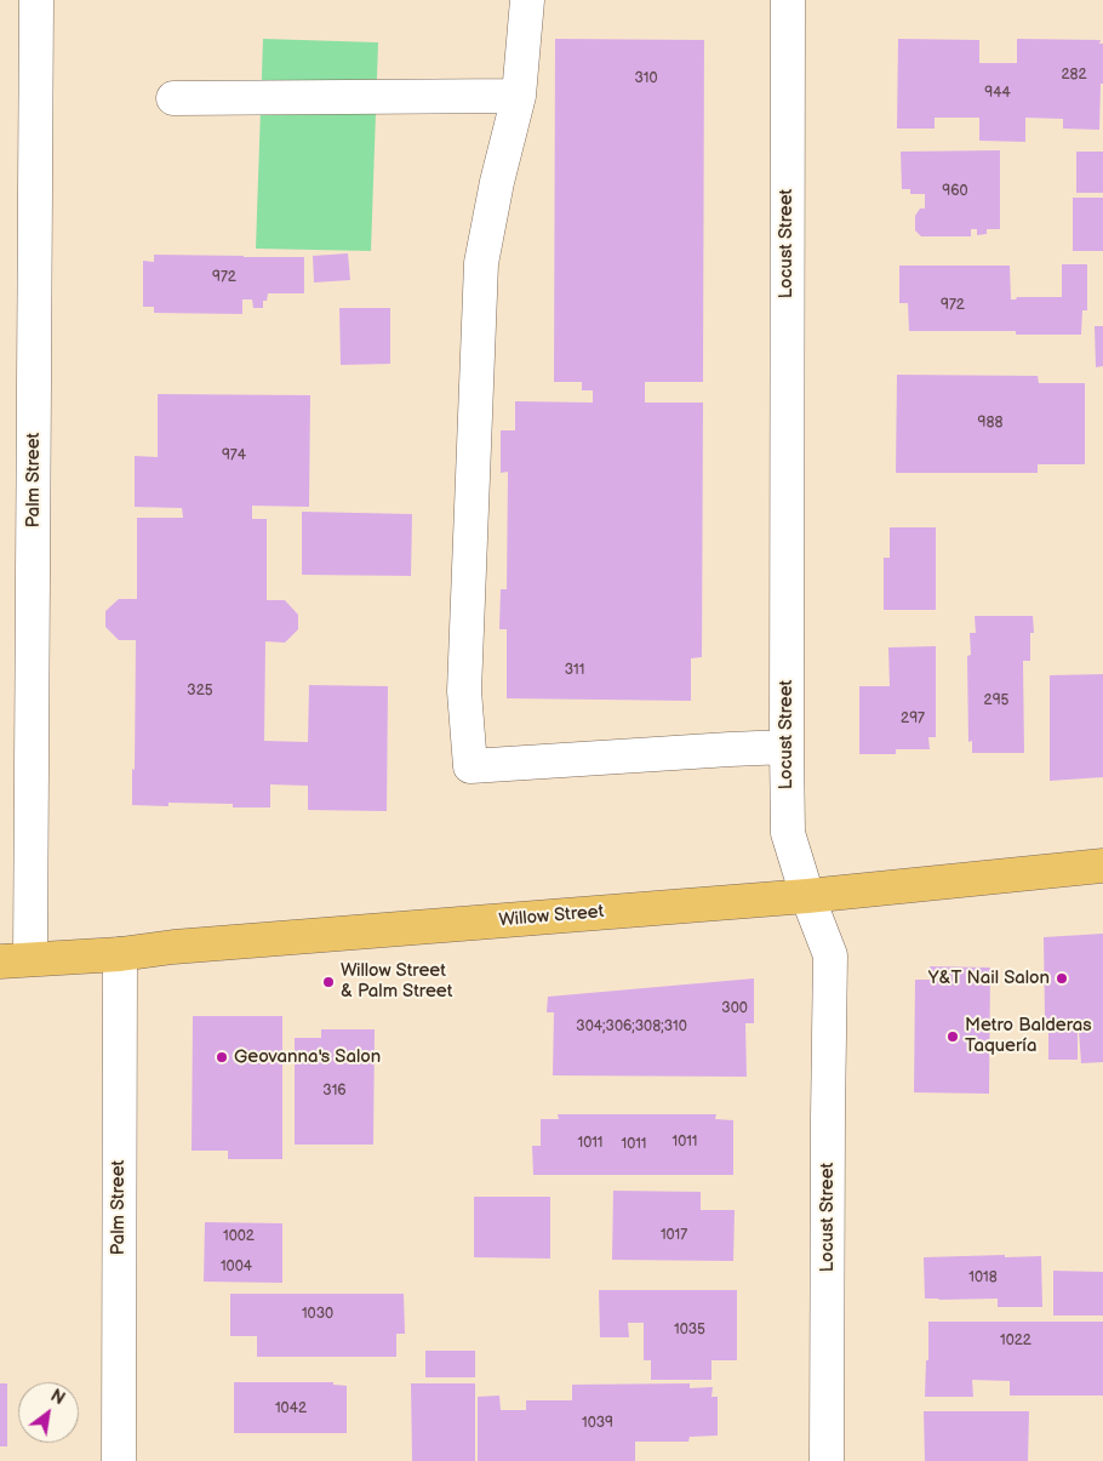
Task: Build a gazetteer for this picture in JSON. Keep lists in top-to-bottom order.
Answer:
{
  "streets": {
    "main road": ["Willow Street"],
    "street": ["Locust Street", "Palm Street"]
  },
  "crossings": [
    ["Locust Street", "Willow Street"],
    ["Palm Street", "Willow Street"]
  ],
  "places": [
    "Y&T Nail Salon",
    "Willow Street & Palm Street",
    "Metro Balderas Taquería",
    "Geovanna's Salon"
  ],
  "house_numbers": [
    "282",
    "310",
    "944",
    "960",
    "972",
    "972",
    "988",
    "974",
    "311",
    "325",
    "295",
    "297",
    "300",
    "304;306;308;310",
    "316",
    "1011",
    "1011",
    "1011",
    "1017",
    "1002",
    "1004",
    "1018",
    "1030",
    "1035",
    "1022",
    "1042",
    "1039"
  ],
  "north": "top right"
}
